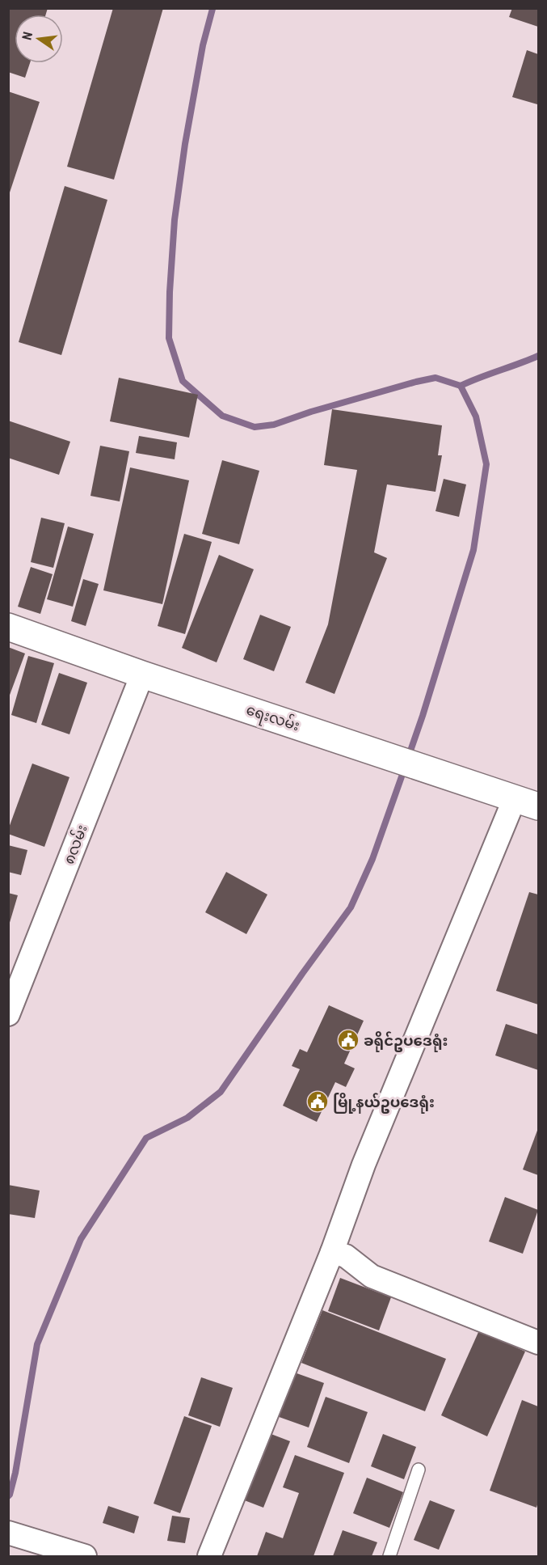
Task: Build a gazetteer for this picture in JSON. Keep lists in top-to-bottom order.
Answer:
{
  "streets": {
    "street": ["ရေးလမ်း", "၈လမ်း"]
  },
  "crossings": [
    ["ရေးလမ်း", "၈လမ်း"]
  ],
  "places": {
    "public building": ["ခရိုင်ဥပဒေရုံး", "မြို့နယ်ဥပဒေရုံး"]
  },
  "north": "left"
}
